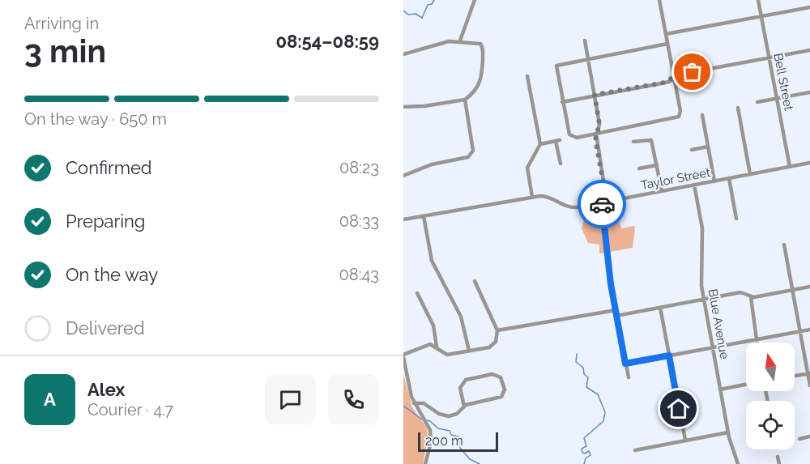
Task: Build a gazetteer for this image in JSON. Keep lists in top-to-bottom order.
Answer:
{
  "streets": {
    "street": ["Bell Street", "Taylor Street", "Blue Avenue"]
  },
  "crossings": [
    ["Bell Street", "Taylor Street"],
    ["Taylor Street", "Blue Avenue"]
  ],
  "scale_bar": "200 m",
  "north": "top",
  "page": {
    "heading": ["3 min", "Arriving in", "08:54–08:59"],
    "panel": ["Alex", "Courier · 4.7"],
    "bar": "On the way · 650 m",
    "list": [
      ["Confirmed", "08:23"],
      ["Preparing", "08:33"],
      ["On the way", "08:43"],
      "Delivered"
    ],
    "round": "A",
    "scale": "200 m"
  }
}
